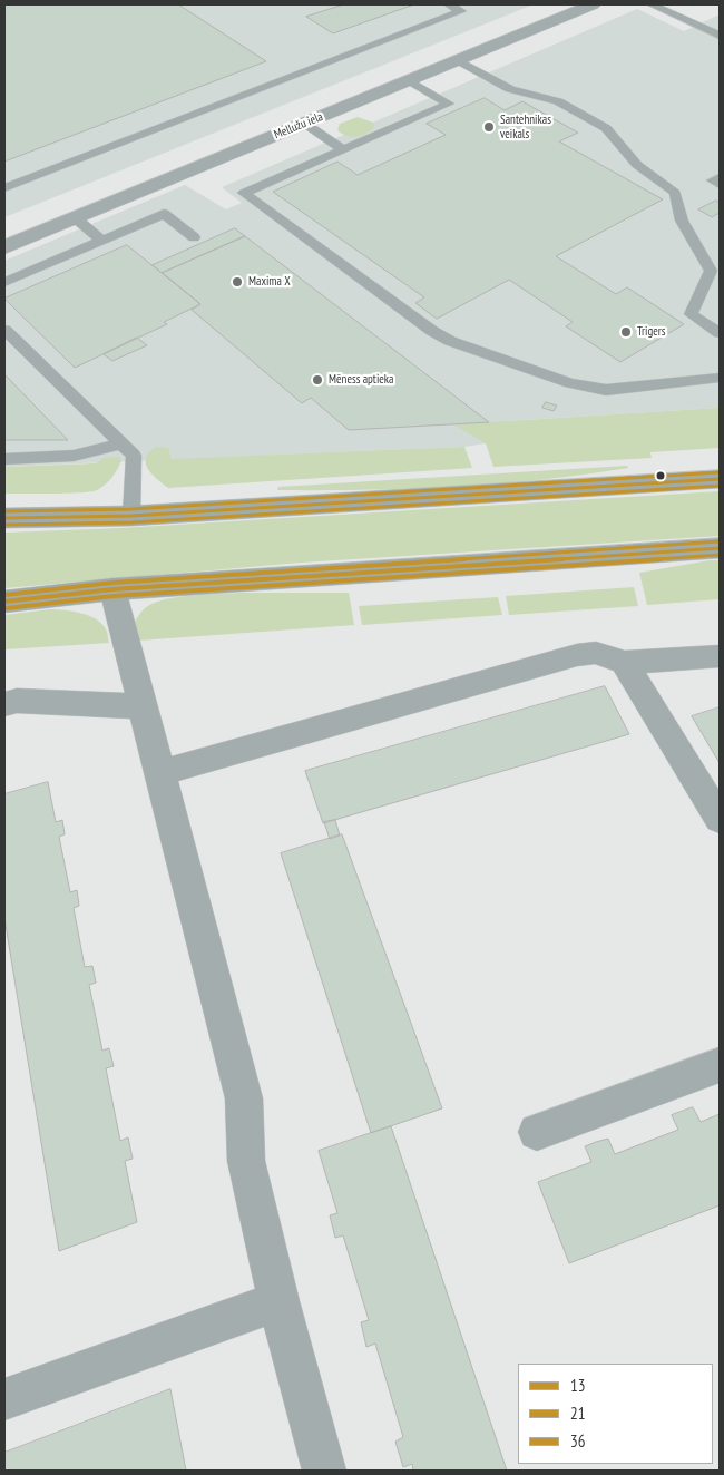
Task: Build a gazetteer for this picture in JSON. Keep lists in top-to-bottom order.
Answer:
{
  "streets": {
    "street": ["Mellužu iela"]
  },
  "places": [
    "Santehnikas veikals",
    "Maxima X",
    "Trigers",
    "Mēness aptieka"
  ],
  "lines": ["transit line 36", "transit line 13", "transit line 21"],
  "legend": ["13", "21", "36"]
}
